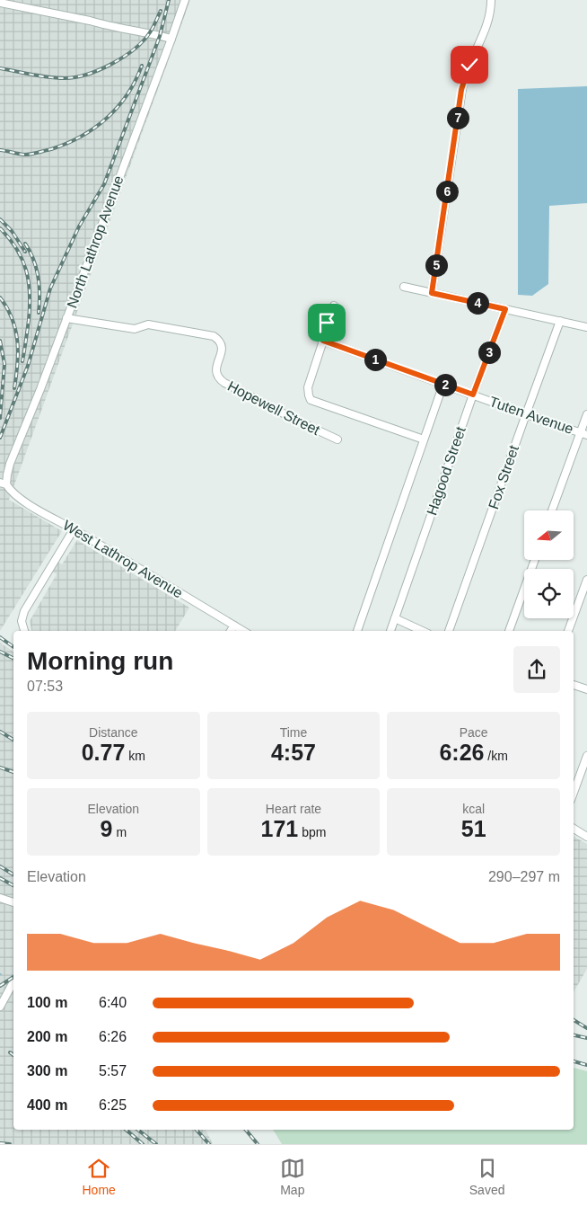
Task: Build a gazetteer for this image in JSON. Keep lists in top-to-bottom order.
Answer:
{
  "streets": {
    "street": [
      "North Lathrop Avenue",
      "Hopewell Street",
      "Tuten Avenue",
      "Hagood Street",
      "Fox Street",
      "West Lathrop Avenue"
    ]
  },
  "crossings": [
    ["North Lathrop Avenue", "Hopewell Street"],
    ["North Lathrop Avenue", "West Lathrop Avenue"],
    ["Hopewell Street", "Tuten Avenue"],
    ["Tuten Avenue", "Hagood Street"],
    ["Tuten Avenue", "Fox Street"]
  ],
  "north": "left",
  "page": {
    "pins": [
      "7",
      "6",
      "5",
      "4",
      "3",
      "1",
      "2"
    ],
    "heading": ["Morning run", "07:53"],
    "stats": [
      ["Distance", "0.77 km"],
      ["Time", "4:57"],
      ["Pace", "6:26 /km"],
      ["Elevation", "9 m"],
      ["Heart rate", "171 bpm"],
      ["kcal", "51"]
    ],
    "chart": ["Elevation", "290–297 m"],
    "list": [
      {
        "name": "100 m",
        "note": "6:40"
      },
      {
        "name": "200 m",
        "note": "6:26"
      },
      {
        "name": "300 m",
        "note": "5:57"
      },
      {
        "name": "400 m",
        "note": "6:25"
      }
    ],
    "tabs": ["Home", "Map", "Saved"]
  }
}
